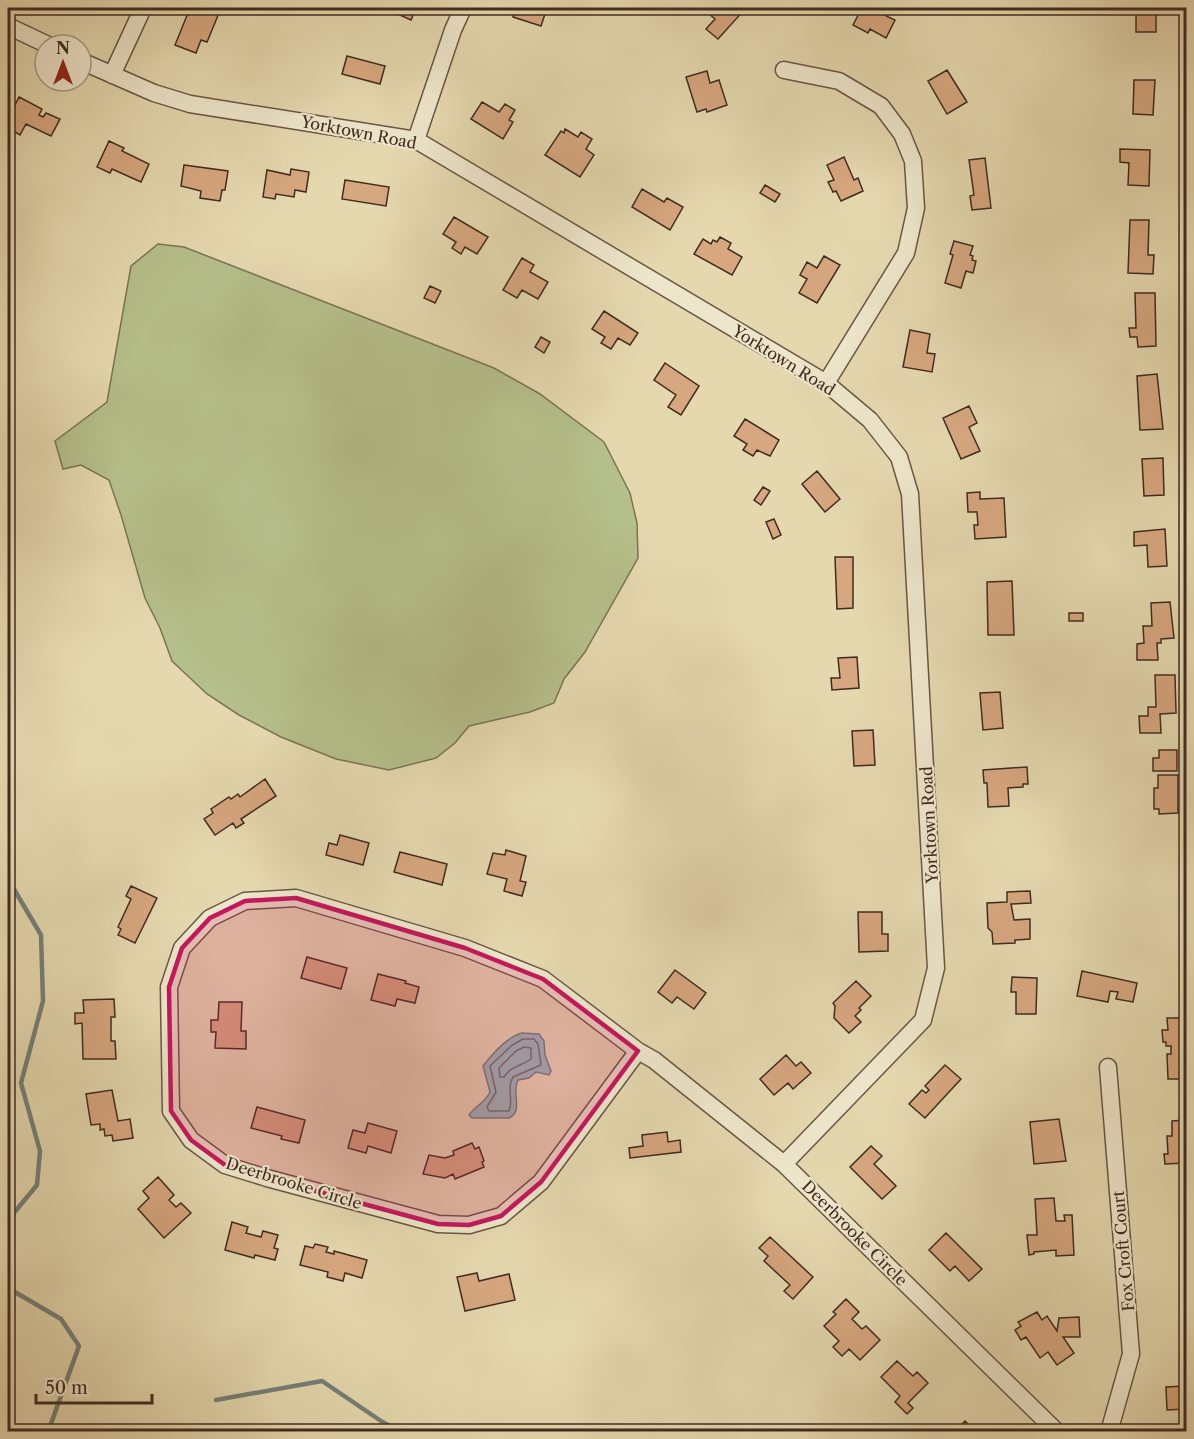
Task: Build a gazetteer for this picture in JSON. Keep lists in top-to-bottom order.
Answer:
{
  "streets": {
    "street": ["Yorktown Road", "Deerbrooke Circle", "Fox Croft Court"]
  },
  "crossings": [
    ["Yorktown Road", "Deerbrooke Circle"]
  ],
  "scale_bar": "50 m",
  "north": "top"
}
